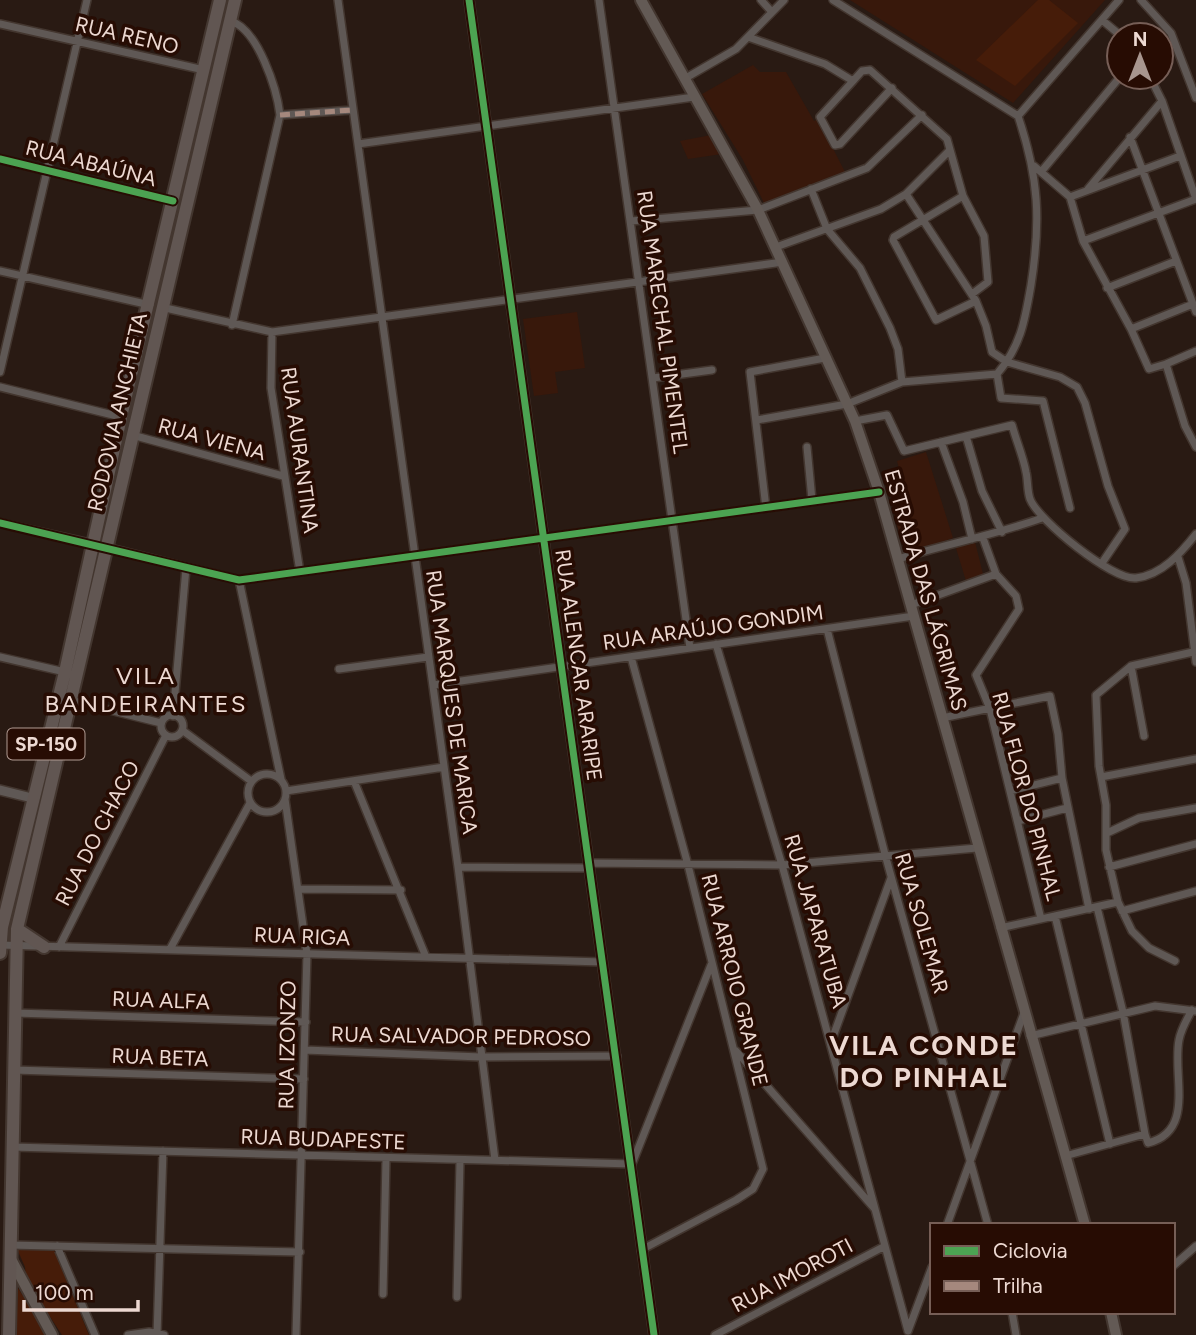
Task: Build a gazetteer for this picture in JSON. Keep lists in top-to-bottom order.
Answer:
{
  "streets": {
    "highway": ["RODOVIA ANCHIETA", "SP-150"],
    "main road": ["ESTRADA DAS LÁGRIMAS"],
    "street": [
      "RUA RENO",
      "RUA ABAÚNA",
      "RUA MARECHAL PIMENTEL",
      "RUA VIENA",
      "RUA AURANTINA",
      "RUA ARAÚJO GONDIM",
      "RUA ALENCAR ARARIPE",
      "RUA MARQUES DE MARICA",
      "RUA FLOR DO PINHAL",
      "RUA DO CHACO",
      "RUA JAPARATUBA",
      "RUA SOLEMAR",
      "RUA RIGA",
      "RUA ARROIO GRANDE",
      "RUA ALFA",
      "RUA SALVADOR PEDROSO",
      "RUA IZONZO",
      "RUA BETA",
      "RUA BUDAPESTE",
      "RUA IMOROTI"
    ]
  },
  "crossings": [
    ["RUA RENO", "RODOVIA ANCHIETA"],
    ["RUA ABAÚNA", "RODOVIA ANCHIETA"],
    ["RUA MARECHAL PIMENTEL", "RUA ARAÚJO GONDIM"],
    ["RODOVIA ANCHIETA", "RUA VIENA"],
    ["RODOVIA ANCHIETA", "RUA RIGA"],
    ["RODOVIA ANCHIETA", "RUA ALFA"],
    ["RODOVIA ANCHIETA", "RUA BETA"],
    ["RODOVIA ANCHIETA", "RUA BUDAPESTE"],
    ["RUA VIENA", "RUA AURANTINA"],
    ["ESTRADA DAS LÁGRIMAS", "RUA ARAÚJO GONDIM"],
    ["RUA ARAÚJO GONDIM", "RUA ALENCAR ARARIPE"],
    ["RUA ARAÚJO GONDIM", "RUA MARQUES DE MARICA"],
    ["RUA ARAÚJO GONDIM", "RUA FLOR DO PINHAL"],
    ["RUA ARAÚJO GONDIM", "RUA JAPARATUBA"],
    ["RUA ARAÚJO GONDIM", "RUA SOLEMAR"],
    ["RUA ARAÚJO GONDIM", "RUA ARROIO GRANDE"],
    ["RUA ALENCAR ARARIPE", "RUA RIGA"],
    ["RUA ALENCAR ARARIPE", "RUA ARROIO GRANDE"],
    ["RUA ALENCAR ARARIPE", "RUA SALVADOR PEDROSO"],
    ["RUA ALENCAR ARARIPE", "RUA BUDAPESTE"],
    ["RUA MARQUES DE MARICA", "RUA RIGA"],
    ["RUA MARQUES DE MARICA", "RUA SALVADOR PEDROSO"],
    ["RUA MARQUES DE MARICA", "RUA BUDAPESTE"],
    ["RUA DO CHACO", "RUA RIGA"],
    ["RUA JAPARATUBA", "RUA IMOROTI"],
    ["RUA RIGA", "RUA IZONZO"],
    ["RUA ALFA", "RUA IZONZO"],
    ["RUA SALVADOR PEDROSO", "RUA IZONZO"],
    ["RUA IZONZO", "RUA BETA"],
    ["RUA IZONZO", "RUA BUDAPESTE"]
  ],
  "districts": ["VILA BANDEIRANTES", "VILA CONDE DO PINHAL"],
  "legend": ["Ciclovia", "Trilha"],
  "scale_bar": "100 m",
  "north": "top"
}
